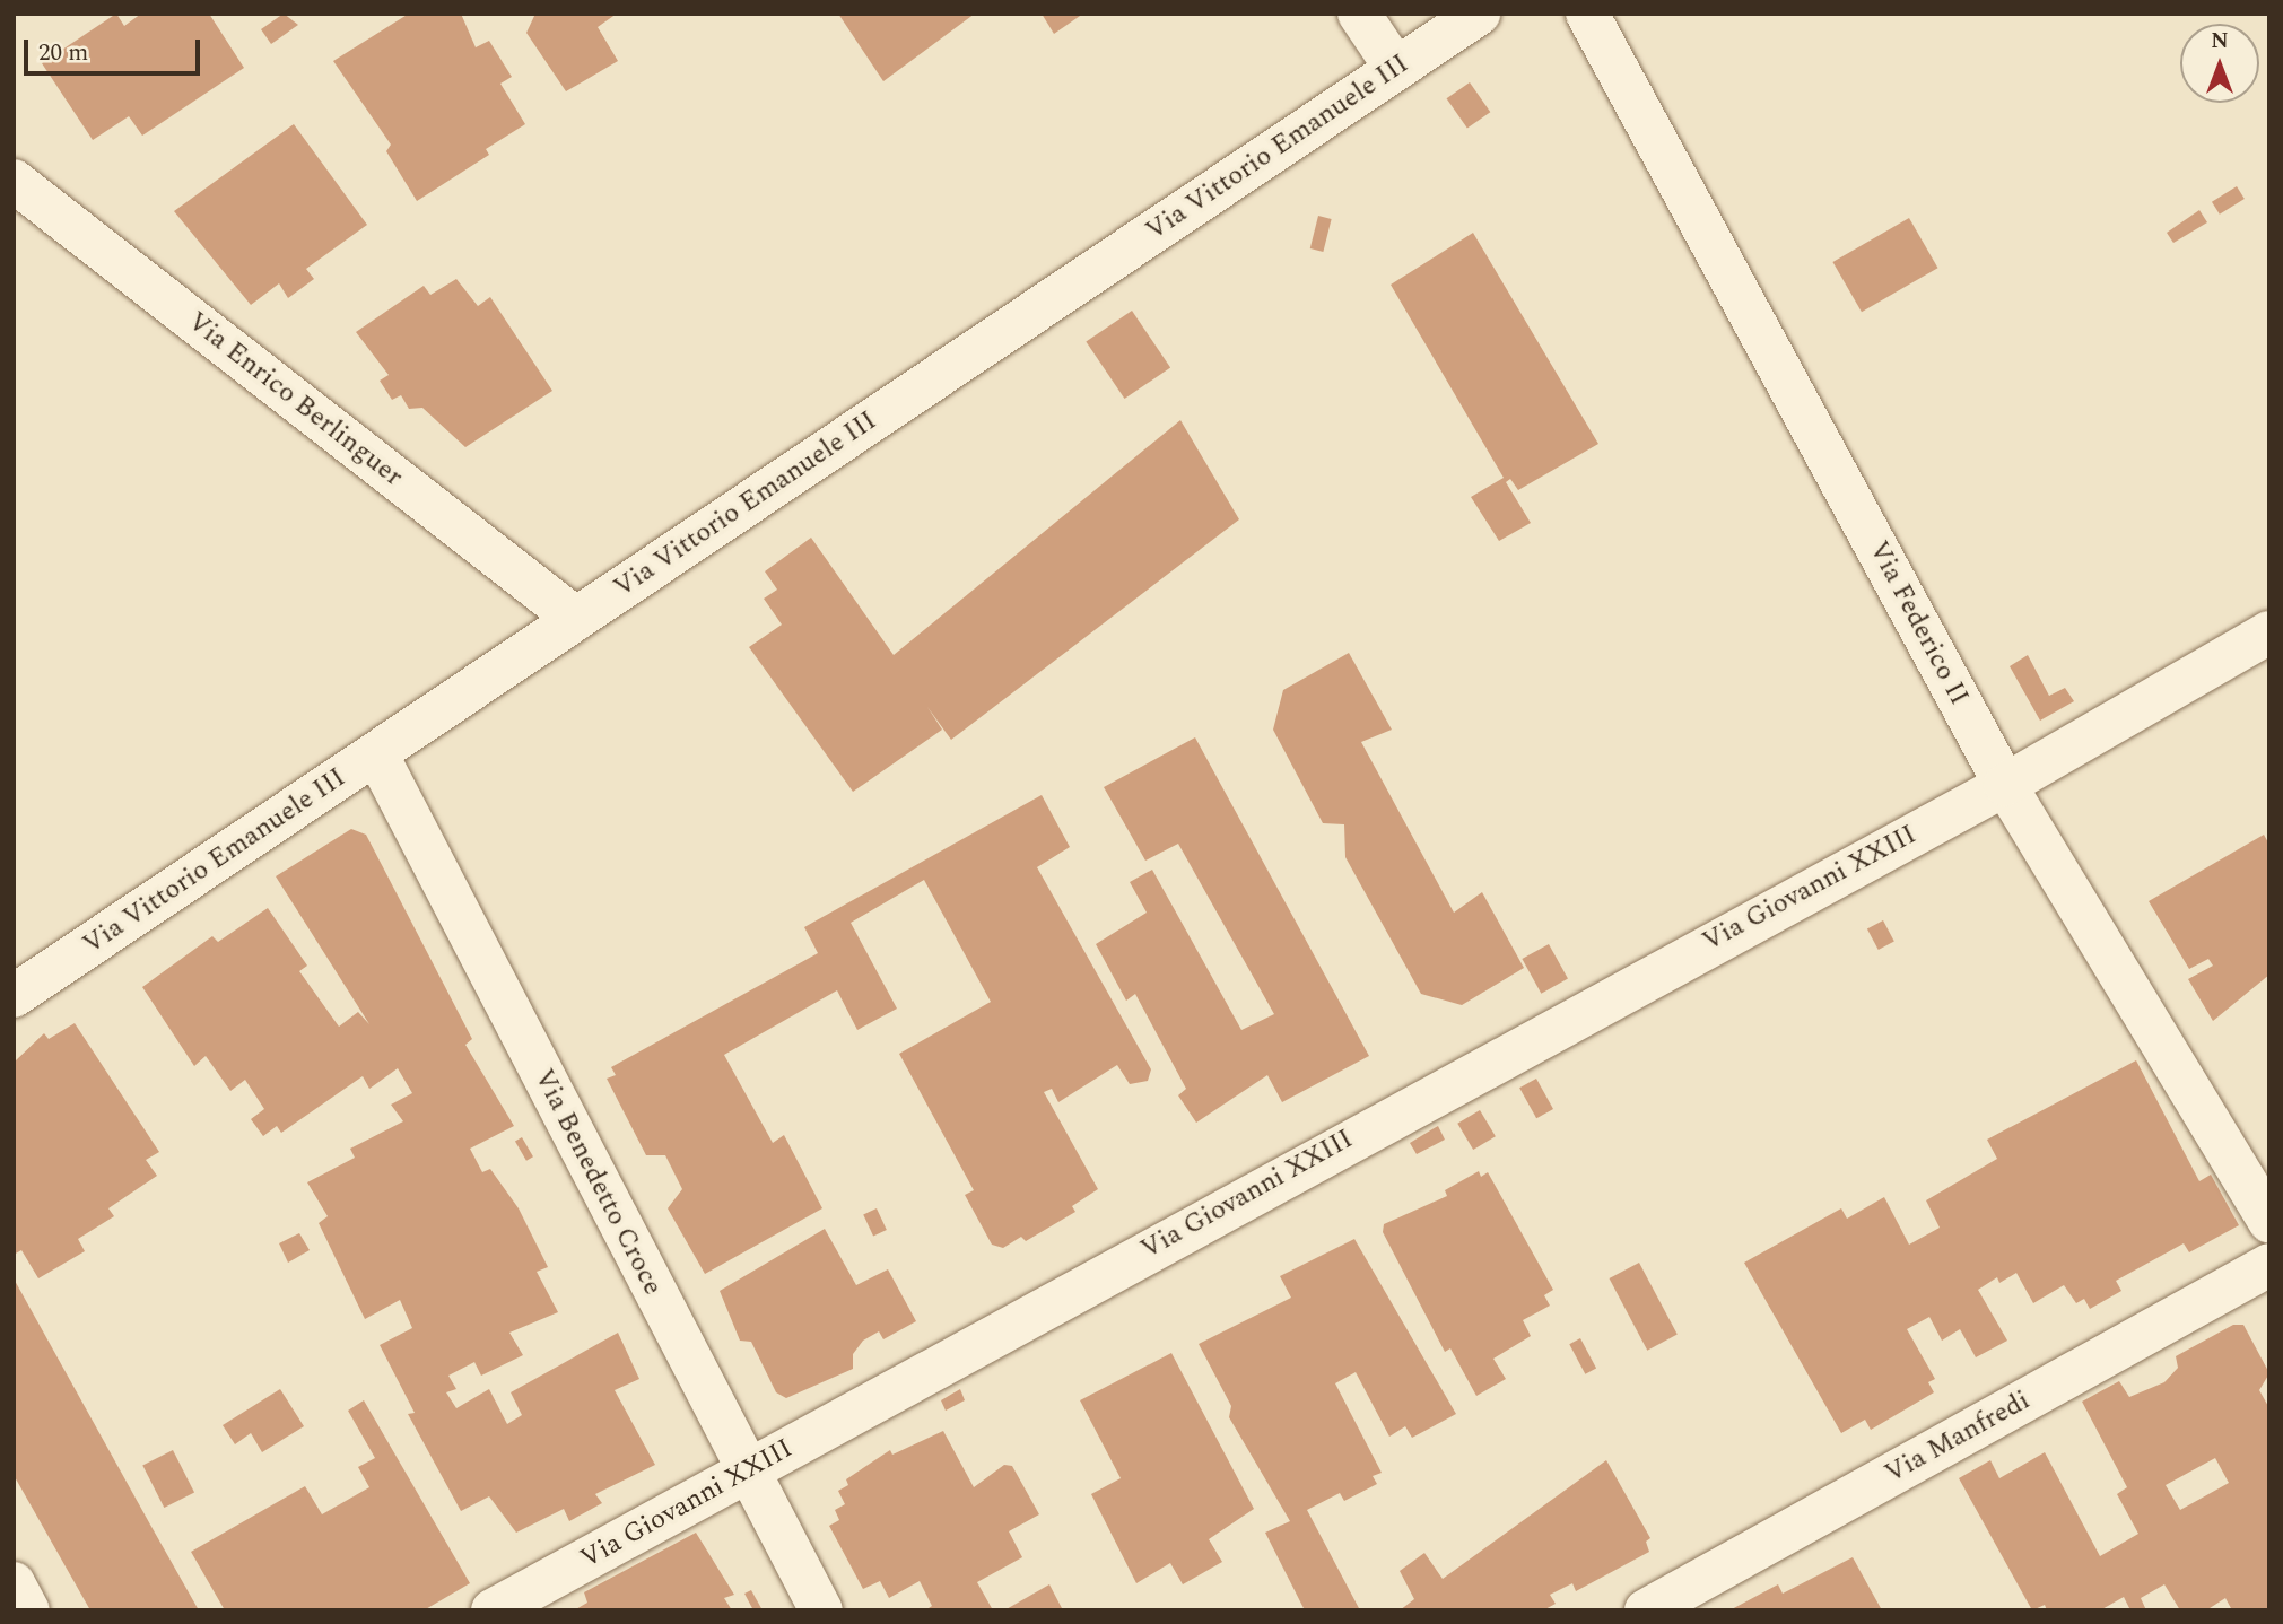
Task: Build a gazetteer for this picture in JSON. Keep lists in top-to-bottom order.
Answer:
{
  "streets": {
    "street": [
      "Via Vittorio Emanuele III",
      "Via Enrico Berlinguer",
      "Via Federico II",
      "Via Giovanni XXIII",
      "Via Benedetto Croce",
      "Via Manfredi"
    ]
  },
  "crossings": [
    ["Via Vittorio Emanuele III", "Via Enrico Berlinguer"],
    ["Via Vittorio Emanuele III", "Via Benedetto Croce"],
    ["Via Federico II", "Via Giovanni XXIII"],
    ["Via Giovanni XXIII", "Via Benedetto Croce"]
  ],
  "scale_bar": "20 m",
  "north": "top"
}
